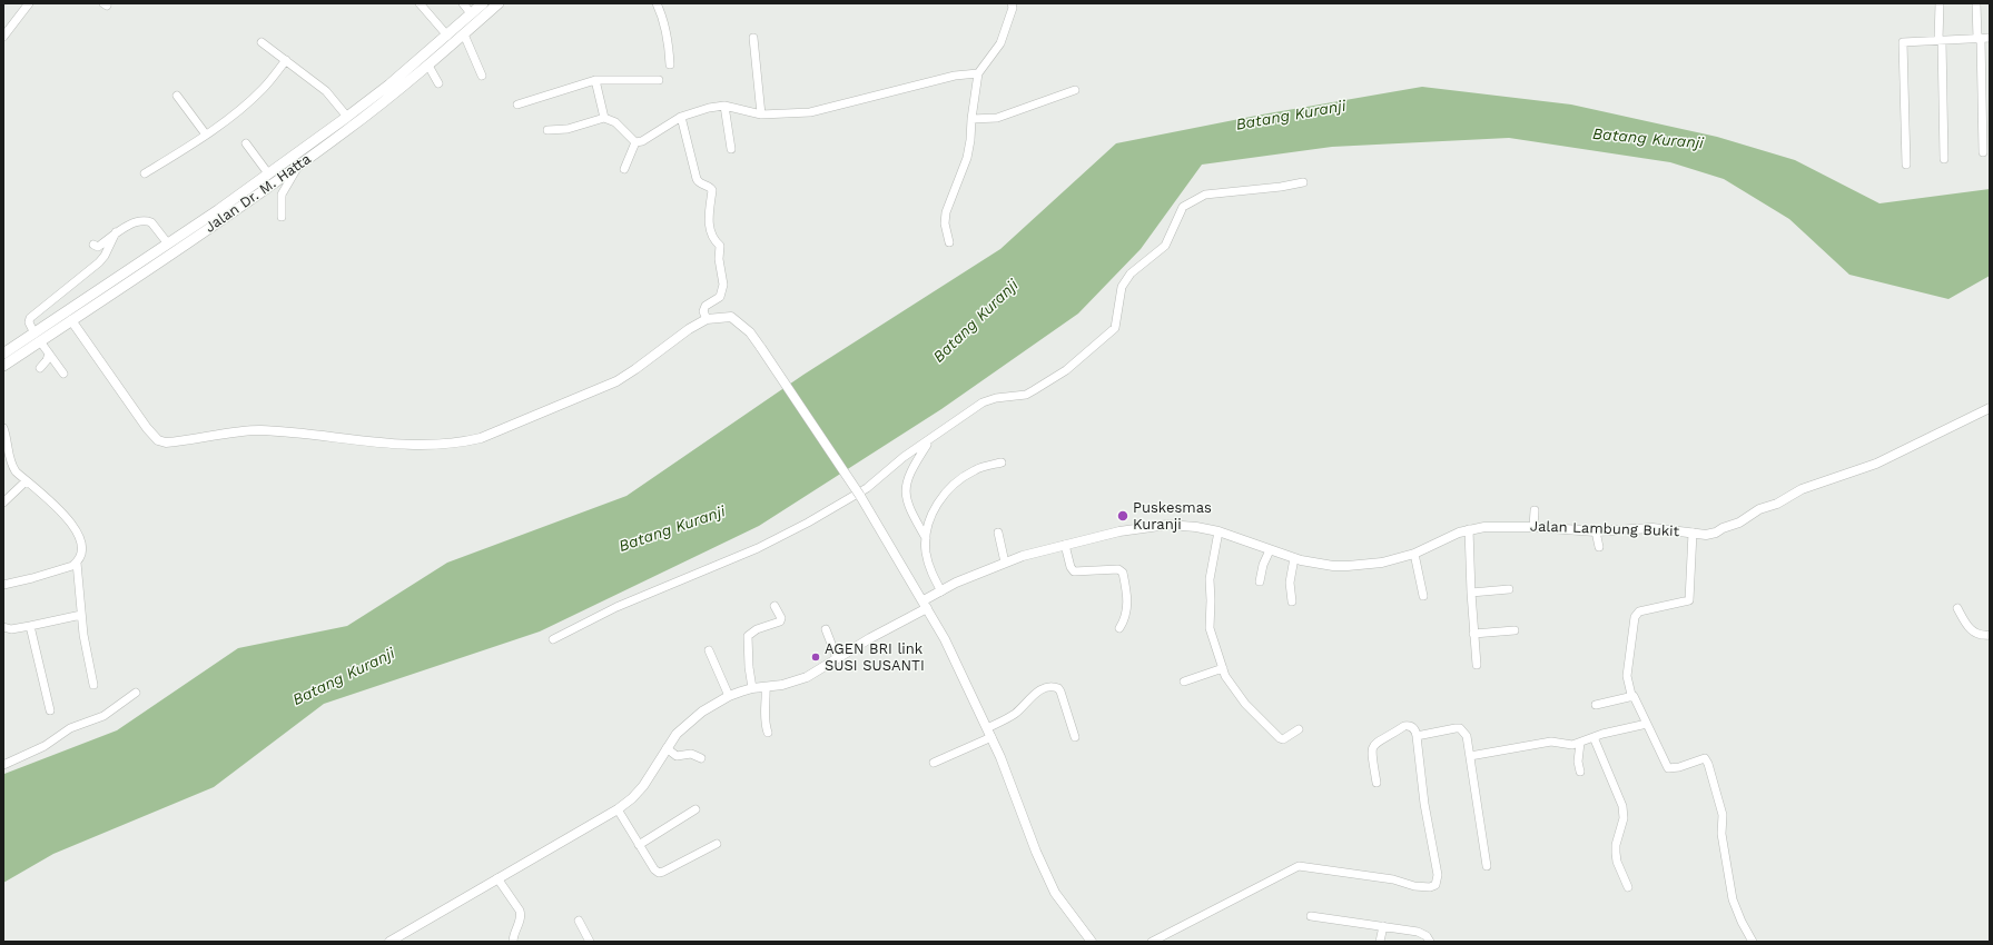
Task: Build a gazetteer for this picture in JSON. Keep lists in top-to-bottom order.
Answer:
{
  "streets": {
    "main road": ["Jalan Dr. M. Hatta"],
    "street": ["Jalan Lambung Bukit"]
  },
  "water": ["Batang Kuranji"],
  "places": ["Puskesmas Kuranji", "AGEN BRI link SUSI SUSANTI"]
}
